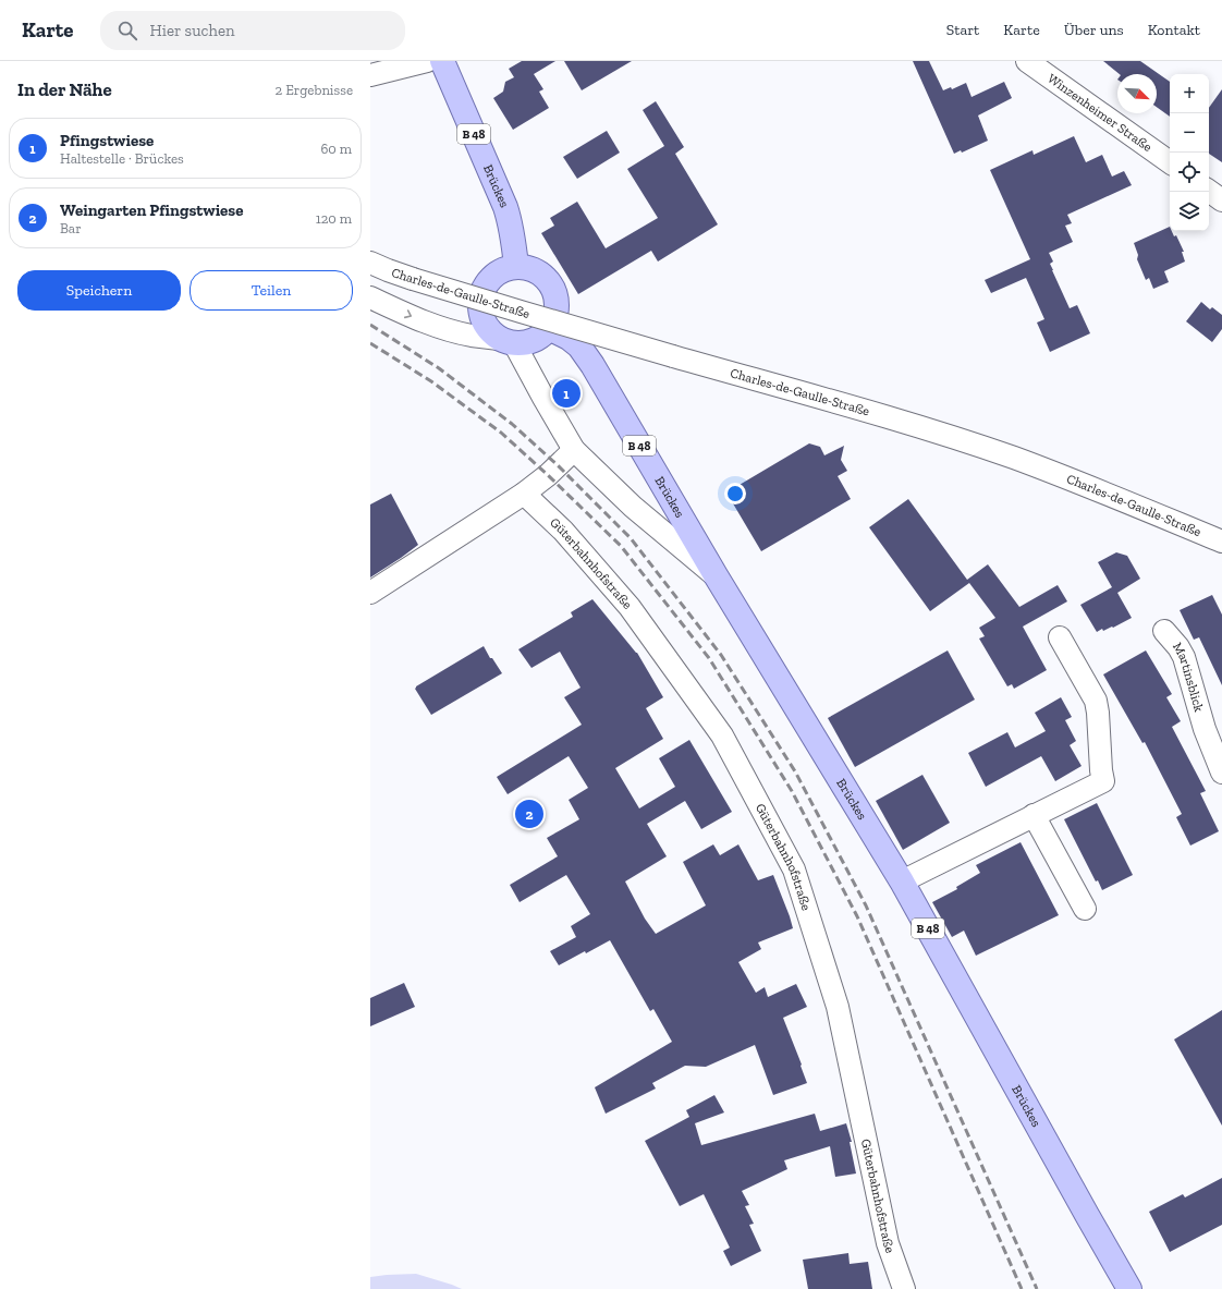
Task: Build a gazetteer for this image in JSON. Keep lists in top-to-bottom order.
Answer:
{
  "streets": {
    "main road": ["B 48", "Brückes"],
    "street": [
      "Winzenheimer Straße",
      "Charles-de-Gaulle-Straße",
      "Güterbahnhofstraße",
      "Martinsblick"
    ]
  },
  "north": "bottom right",
  "page": {
    "header": "Karte",
    "search": "Hier suchen",
    "nav": [
      "Start",
      "Karte",
      "Über uns",
      "Kontakt"
    ],
    "heading": ["In der Nähe", "2 Ergebnisse"],
    "map_buttons": ["+", "−"],
    "list": [
      {
        "mark": "1",
        "name": "Pfingstwiese",
        "note": "Haltestelle · Brückes",
        "value": "60 m"
      },
      {
        "mark": "2",
        "name": "Weingarten Pfingstwiese",
        "note": "Bar",
        "value": "120 m"
      }
    ],
    "buttons": ["Speichern", "Teilen"],
    "pins": ["1", "2"]
  }
}
